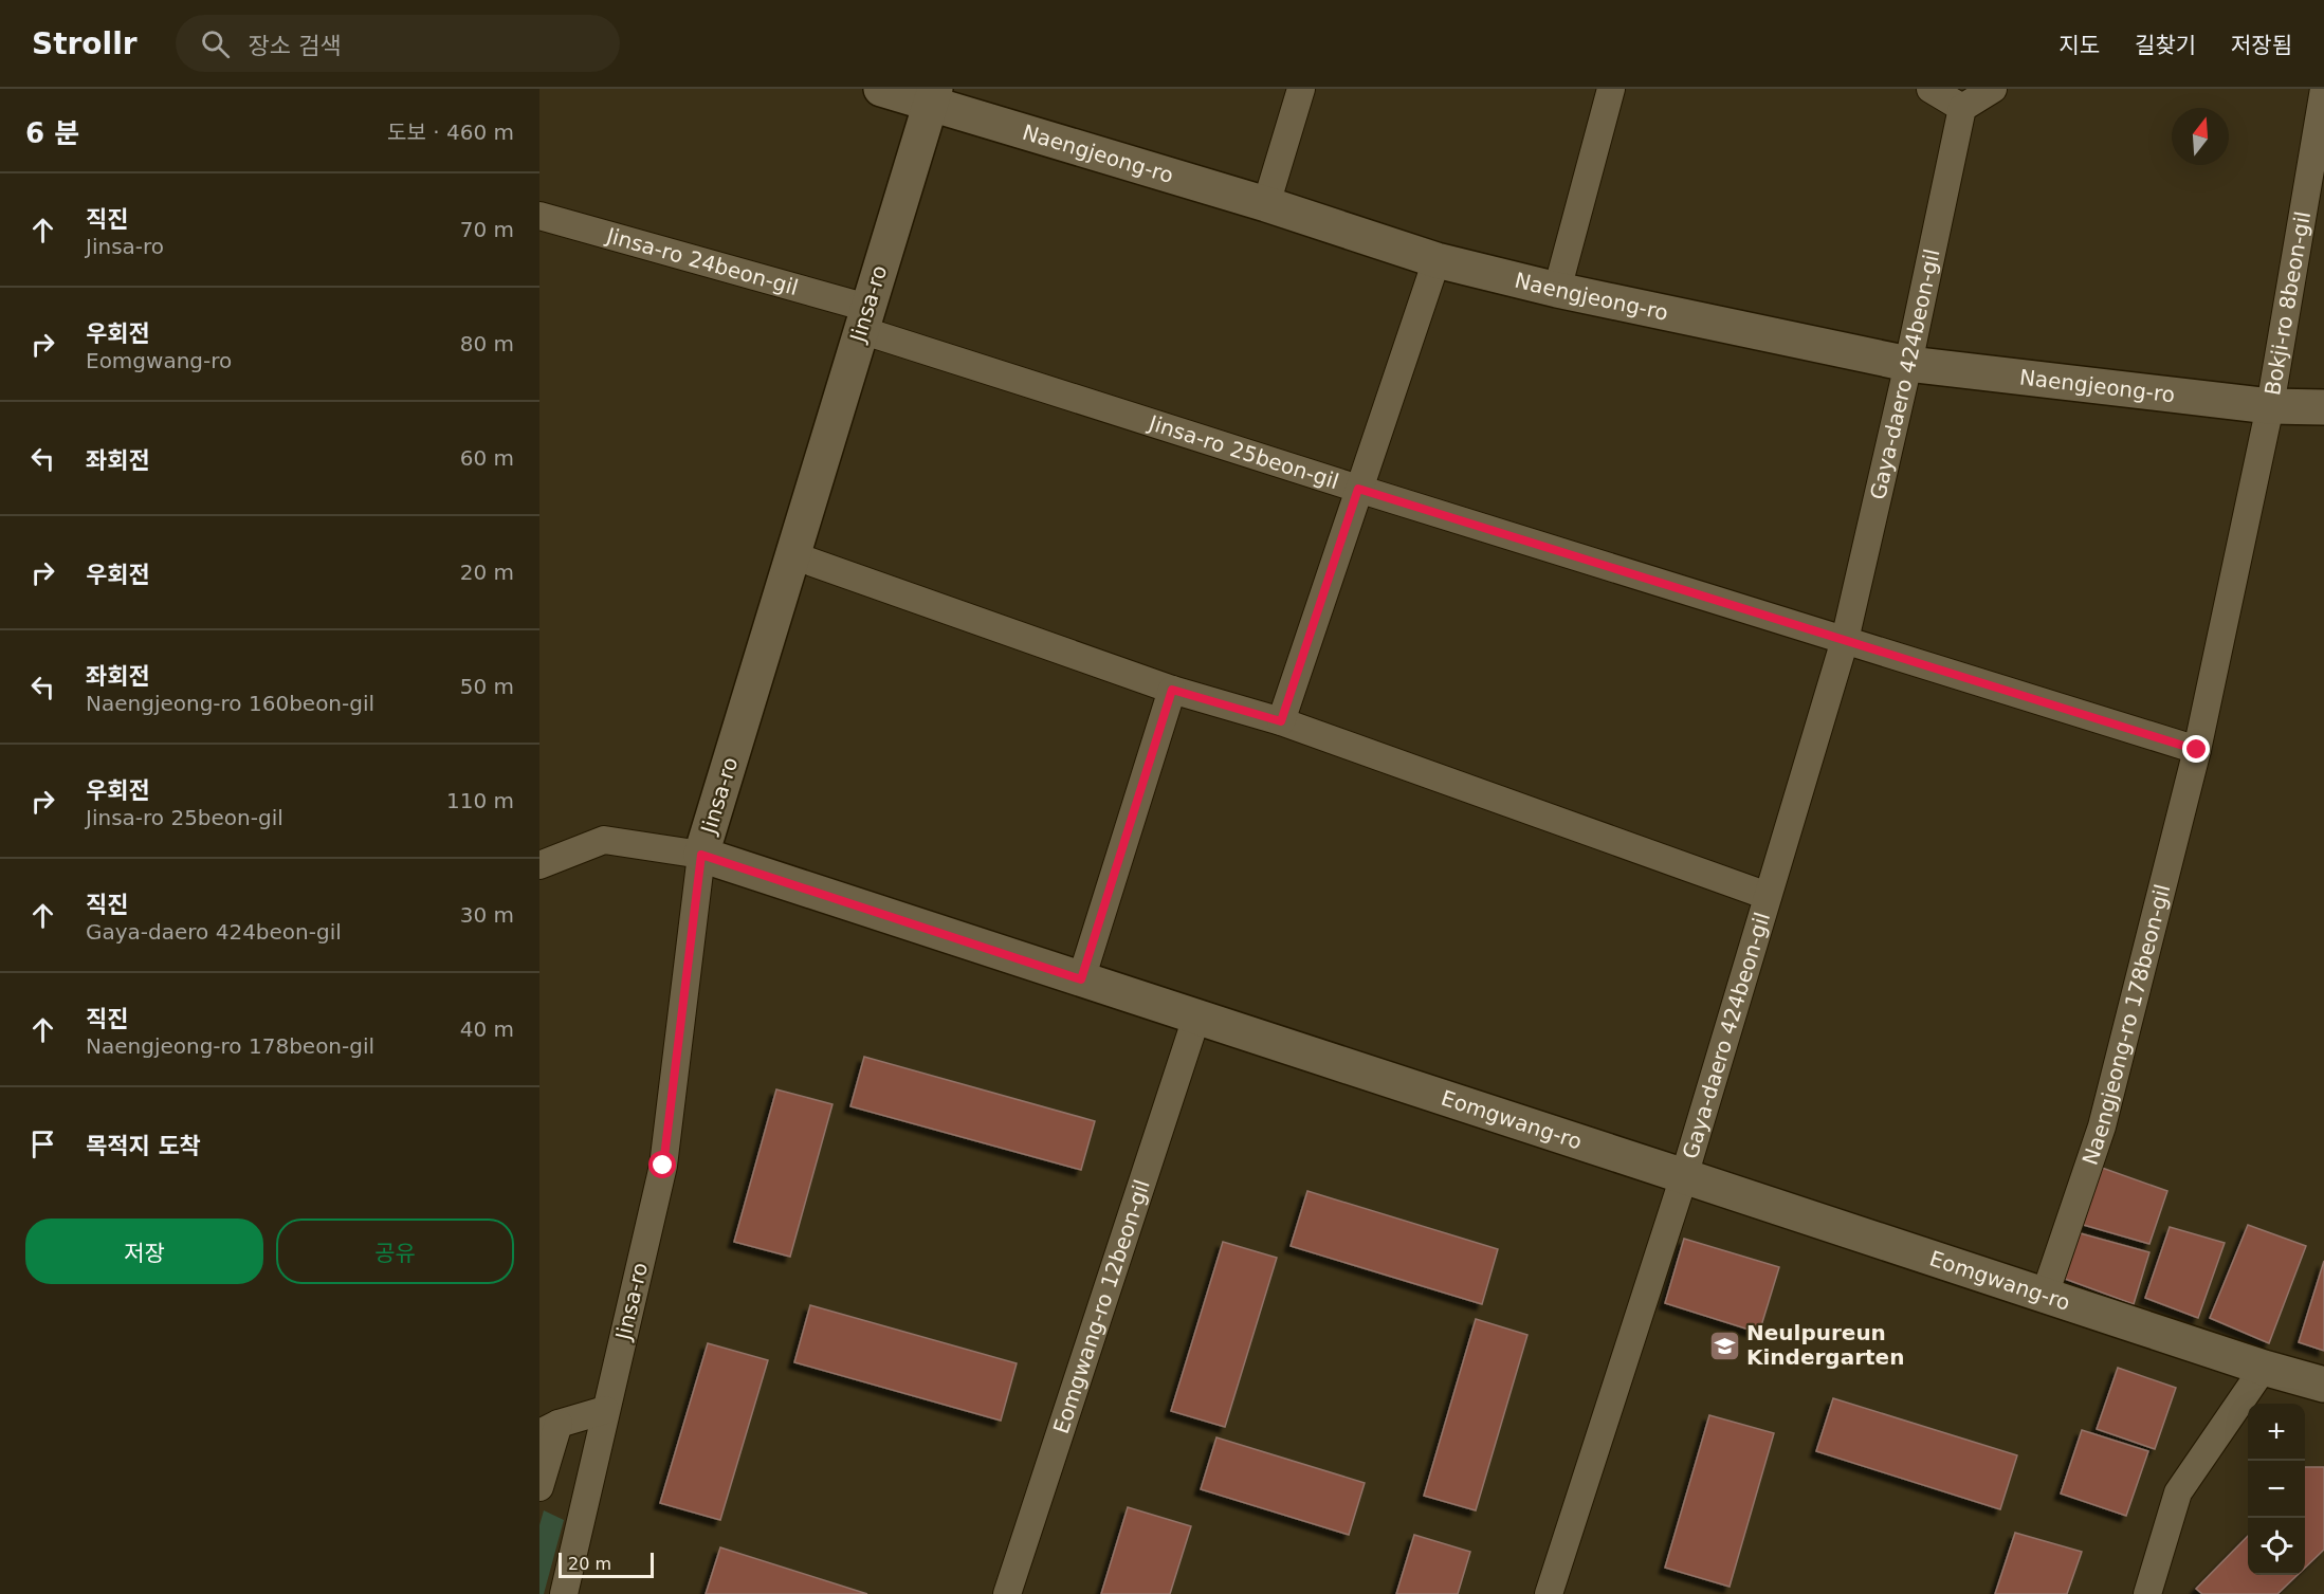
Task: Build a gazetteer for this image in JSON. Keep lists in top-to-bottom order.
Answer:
{
  "streets": {
    "main road": ["Naengjeong-ro", "Jinsa-ro", "Eomgwang-ro"],
    "street": [
      "Jinsa-ro 24beon-gil",
      "Bokji-ro 8beon-gil",
      "Gaya-daero 424beon-gil",
      "Jinsa-ro 25beon-gil",
      "Naengjeong-ro 178beon-gil",
      "Eomgwang-ro 12beon-gil"
    ]
  },
  "crossings": [
    ["Naengjeong-ro", "Jinsa-ro"],
    ["Naengjeong-ro", "Bokji-ro 8beon-gil"],
    ["Naengjeong-ro", "Gaya-daero 424beon-gil"],
    ["Naengjeong-ro", "Naengjeong-ro 178beon-gil"],
    ["Jinsa-ro 24beon-gil", "Jinsa-ro"],
    ["Jinsa-ro 24beon-gil", "Jinsa-ro 25beon-gil"],
    ["Jinsa-ro", "Gaya-daero 424beon-gil"],
    ["Jinsa-ro", "Jinsa-ro 25beon-gil"],
    ["Jinsa-ro", "Eomgwang-ro"],
    ["Bokji-ro 8beon-gil", "Naengjeong-ro 178beon-gil"],
    ["Gaya-daero 424beon-gil", "Jinsa-ro 25beon-gil"],
    ["Gaya-daero 424beon-gil", "Eomgwang-ro"],
    ["Naengjeong-ro 178beon-gil", "Eomgwang-ro"],
    ["Eomgwang-ro", "Eomgwang-ro 12beon-gil"]
  ],
  "places": {
    "school or university": ["Neulpureun Kindergarten"]
  },
  "scale_bar": "20 m",
  "north": "top",
  "page": {
    "header": "Strollr",
    "search": "장소 검색",
    "nav": ["지도", "길찾기", "저장됨"],
    "heading": ["6 분", "도보 · 460 m"],
    "list": [
      ["직진", "Jinsa-ro", "70 m"],
      ["우회전", "Eomgwang-ro", "80 m"],
      ["좌회전", "60 m"],
      ["우회전", "20 m"],
      ["좌회전", "Naengjeong-ro 160beon-gil", "50 m"],
      ["우회전", "Jinsa-ro 25beon-gil", "110 m"],
      ["직진", "Gaya-daero 424beon-gil", "30 m"],
      ["직진", "Naengjeong-ro 178beon-gil", "40 m"],
      "목적지 도착"
    ],
    "buttons": ["저장", "공유"],
    "map_buttons": ["+", "−"],
    "scale": "20 m"
  }
}
